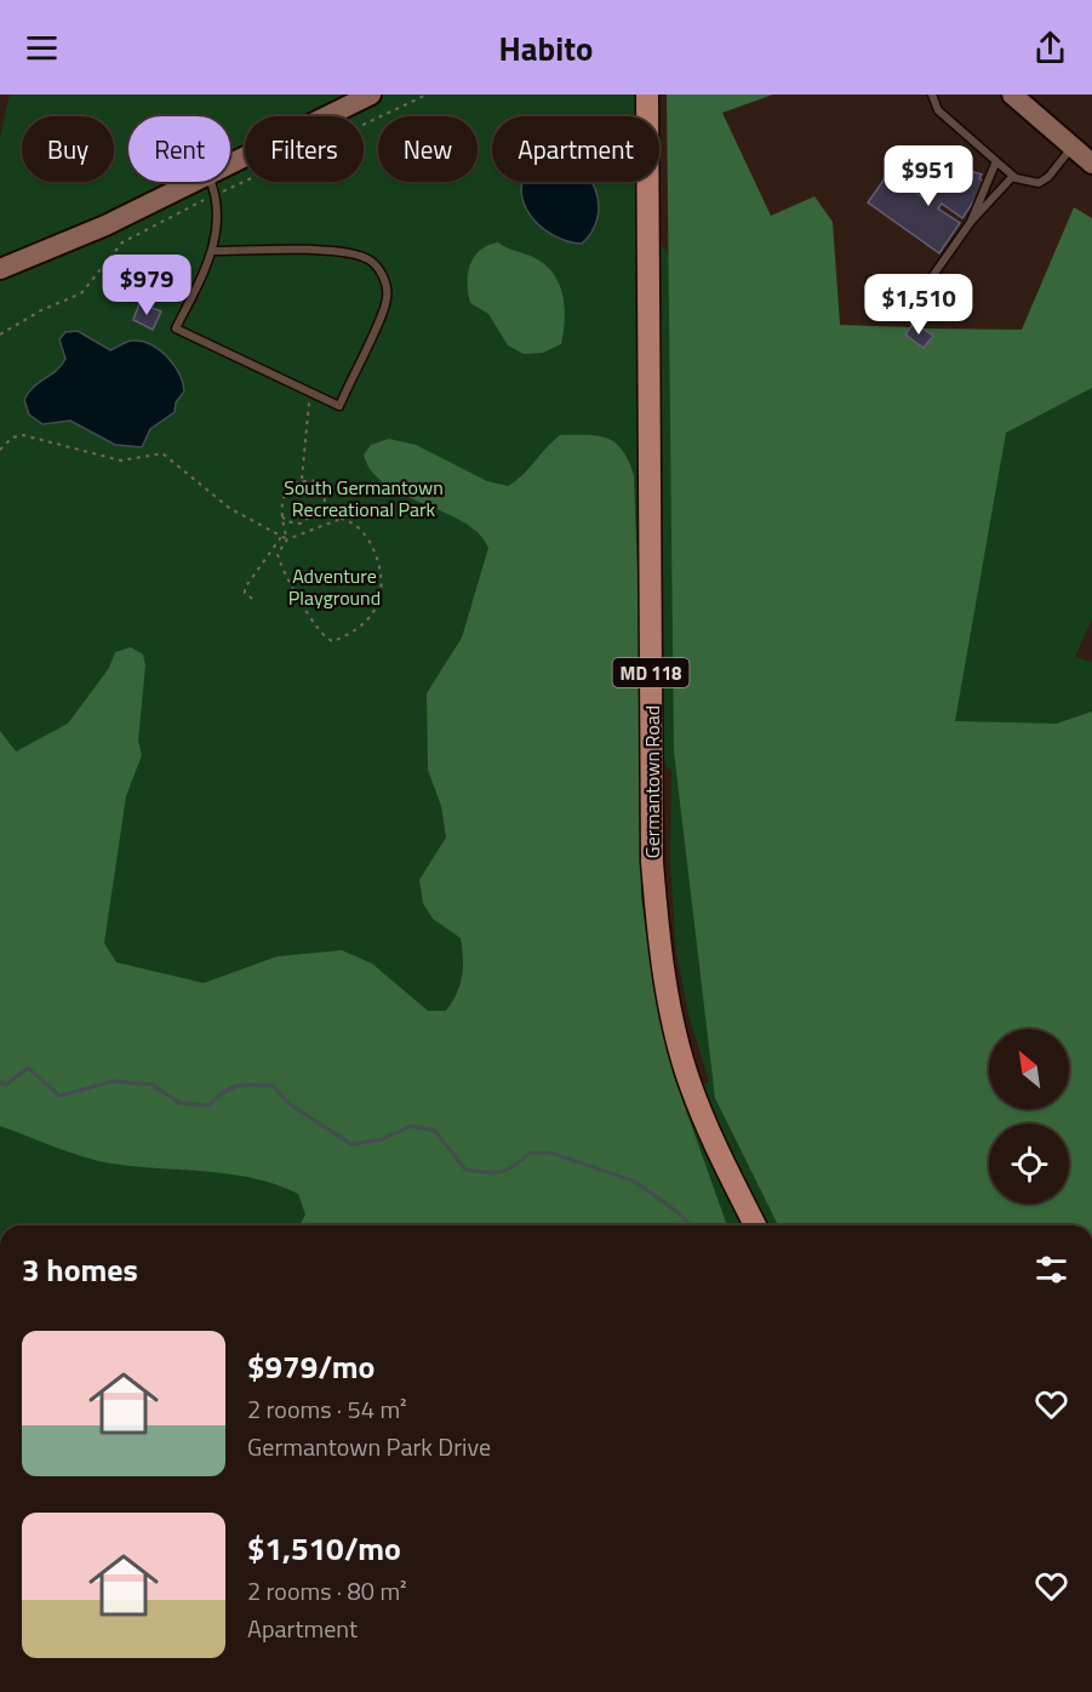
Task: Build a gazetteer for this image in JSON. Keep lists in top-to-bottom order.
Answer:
{
  "streets": {
    "main road": ["MD 118", "Germantown Road"]
  },
  "parks": ["South Germantown Recreational Park", "Adventure Playground"],
  "north": "top left",
  "page": {
    "header": "Habito",
    "chip": [
      "Buy",
      "Rent",
      "Filters",
      "New",
      "Apartment"
    ],
    "price": ["$951", "$979", "$1,510"],
    "heading": "3 homes",
    "list": [
      {
        "name": "$979/mo",
        "note": "2 rooms · 54 m² · Germantown Park Drive"
      },
      {
        "name": "$1,510/mo",
        "note": "2 rooms · 80 m² · Apartment"
      }
    ]
  }
}
